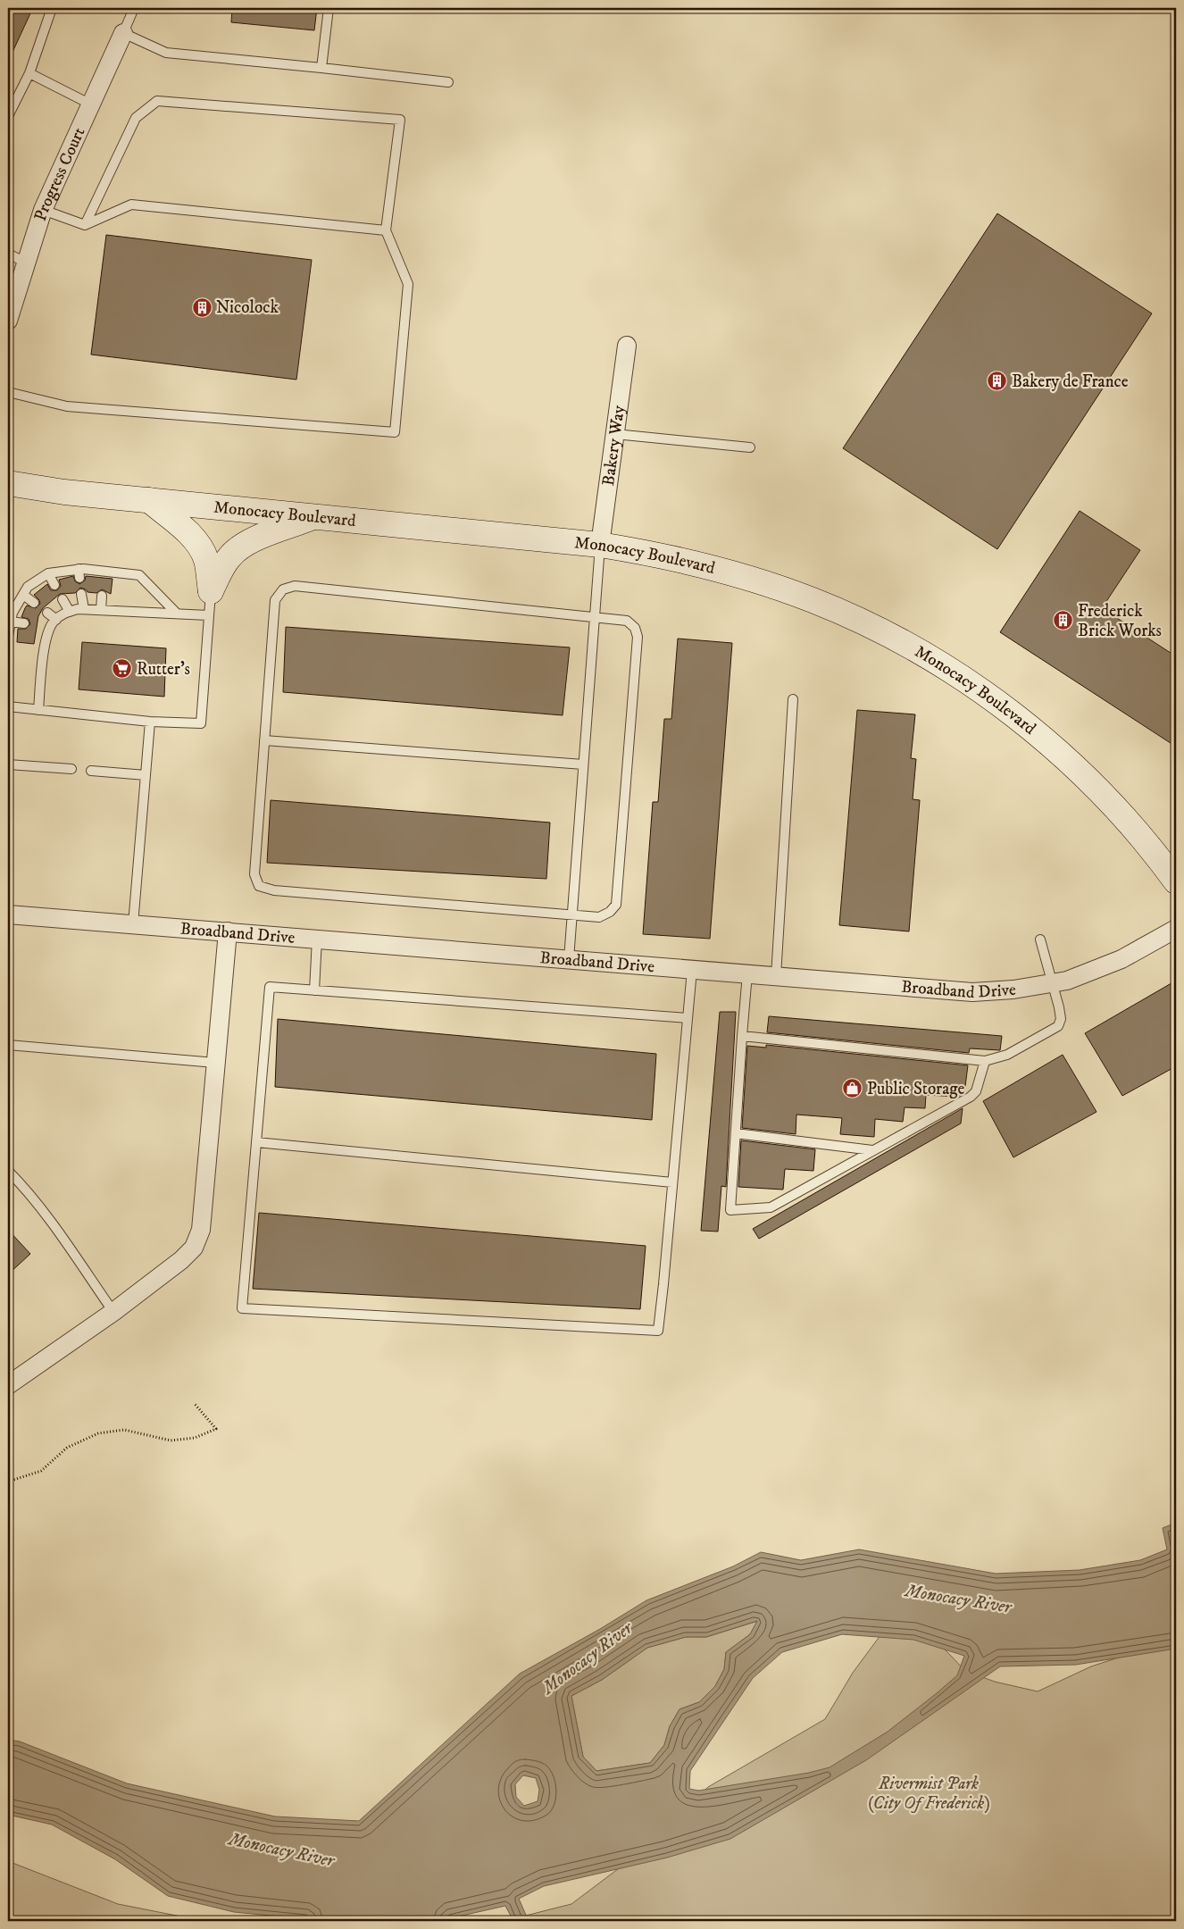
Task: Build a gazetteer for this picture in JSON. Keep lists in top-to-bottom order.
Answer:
{
  "streets": {
    "main road": ["Monocacy Boulevard"],
    "street": ["Progress Court", "Bakery Way", "Broadband Drive"]
  },
  "crossings": [
    ["Bakery Way", "Monocacy Boulevard"]
  ],
  "water": ["Monocacy River"],
  "parks": ["Rivermist Park (City Of Frederick)"],
  "places": {
    "building": ["Nicolock", "Bakery de France", "Frederick Brick Works"],
    "supermarket": ["Rutter's"],
    "shop": ["Public Storage"]
  }
}
